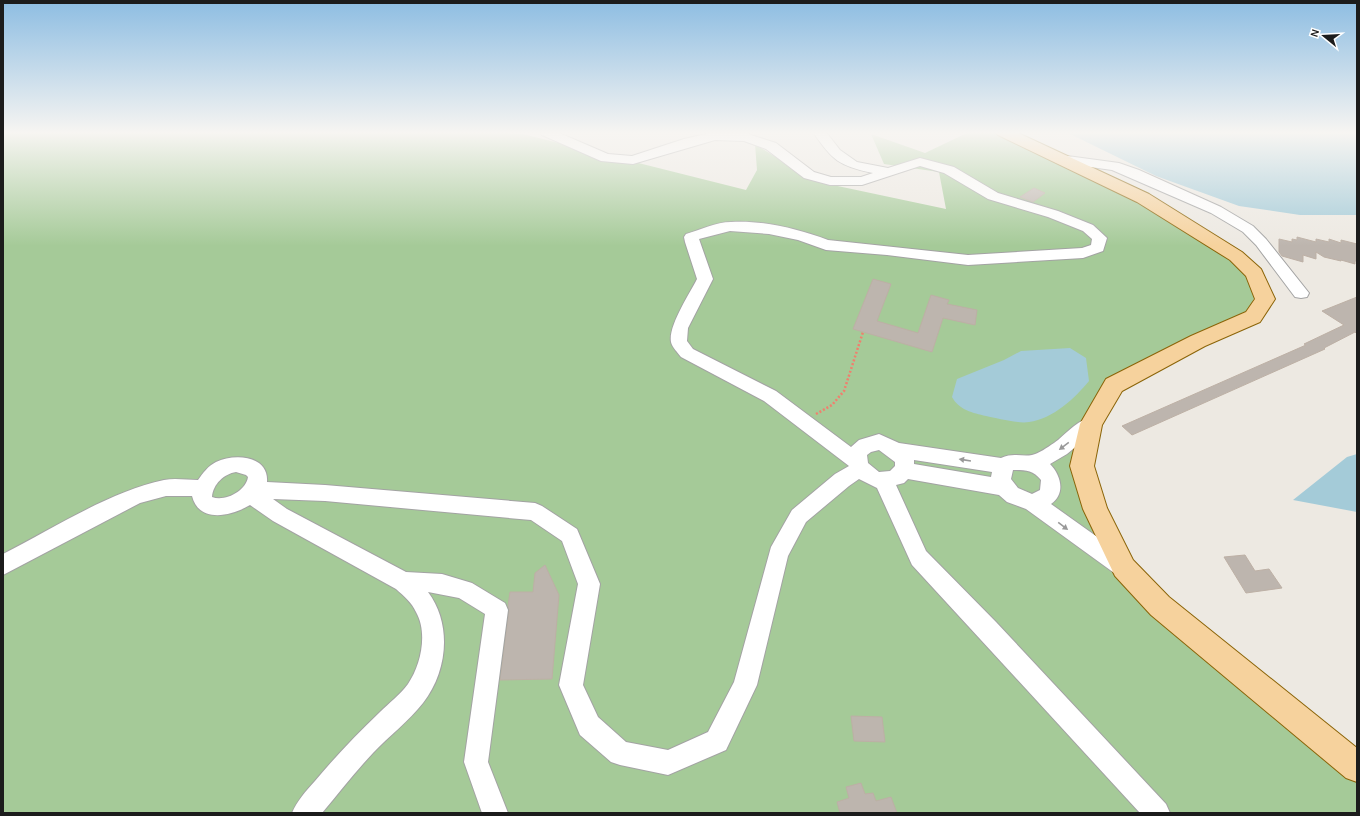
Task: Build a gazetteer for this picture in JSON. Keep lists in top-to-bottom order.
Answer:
{
  "north": "left"
}
